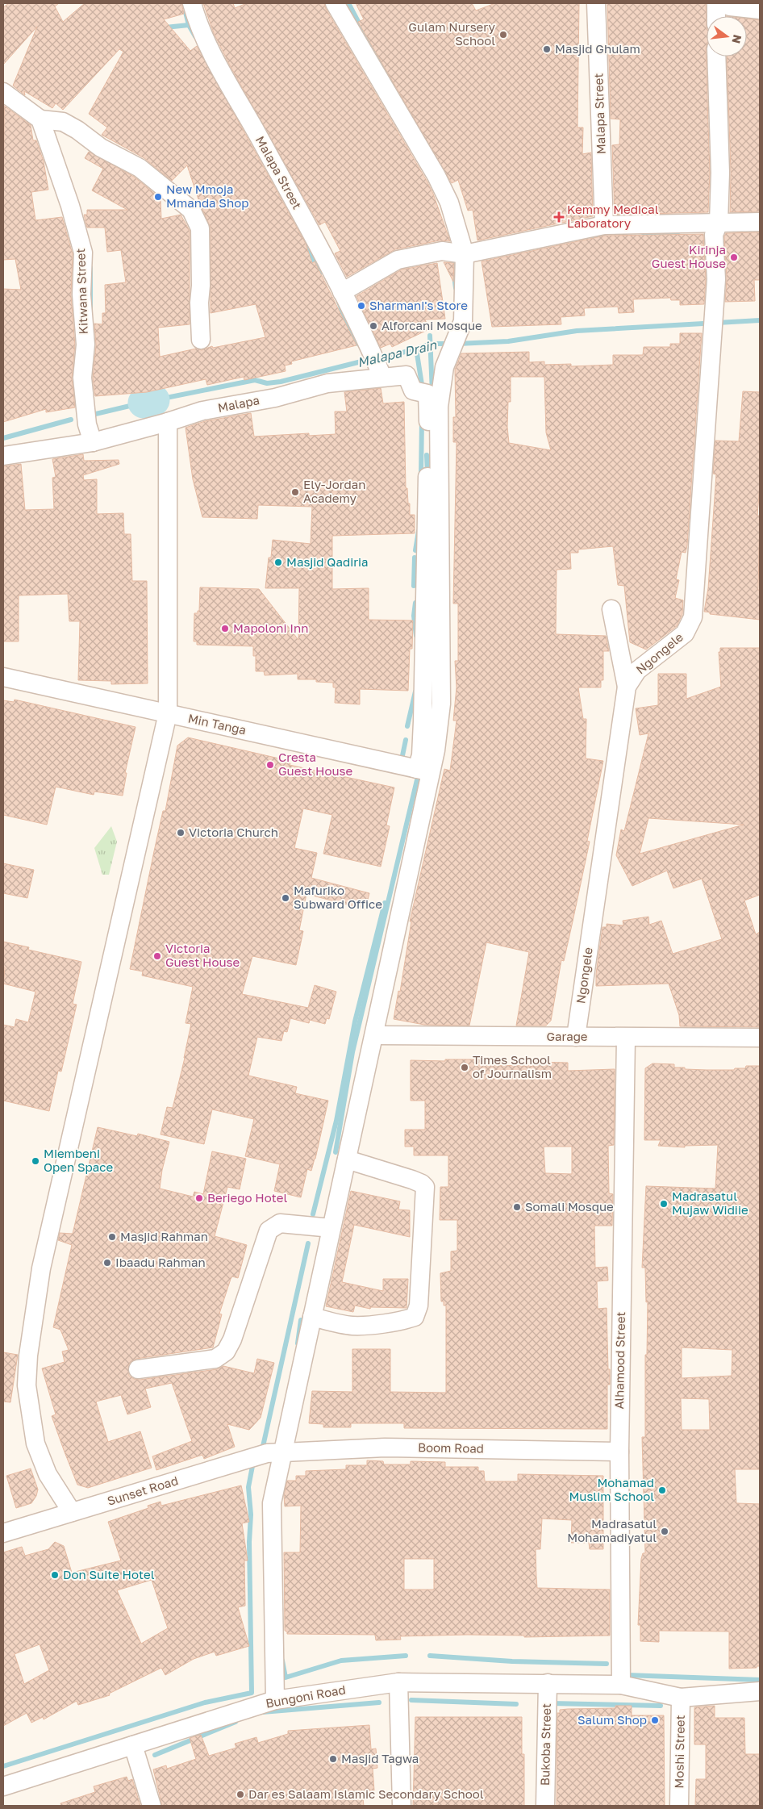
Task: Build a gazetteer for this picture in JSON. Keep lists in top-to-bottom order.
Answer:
{
  "streets": {
    "street": [
      "Malapa Street",
      "Kitwana Street",
      "Malapa",
      "Ngongele",
      "Min Tanga",
      "Garage",
      "Alhamood Street",
      "Boom Road",
      "Sunset Road",
      "Bungoni Road",
      "Bukoba Street",
      "Moshi Street"
    ]
  },
  "crossings": [
    ["Kitwana Street", "Malapa"],
    ["Ngongele", "Garage"],
    ["Garage", "Alhamood Street"],
    ["Alhamood Street", "Boom Road"],
    ["Alhamood Street", "Bungoni Road"],
    ["Boom Road", "Sunset Road"],
    ["Bungoni Road", "Bukoba Street"],
    ["Bungoni Road", "Moshi Street"]
  ],
  "water": ["Malapa Drain"],
  "places": {
    "other": [
      "Gulam Nursery School",
      "Masjid Ghulam",
      "New Mmoja Mmanda Shop",
      "Kirinja Guest House",
      "Sharmani's Store",
      "Alforcani Mosque",
      "Ely-Jordan Academy",
      "Masjid Qadiria",
      "Mapoloni Inn",
      "Cresta Guest House",
      "Victoria Church",
      "Mafuriko Subward Office",
      "Victoria Guest House",
      "Times School of Journalism",
      "Miembeni Open Space",
      "Beriego Hotel",
      "Madrasatul Mujaw Widiie",
      "Somali Mosque",
      "Masjid Rahman",
      "Ibaadu Rahman",
      "Mohamad Muslim School",
      "Madrasatul Mohamadiyatul",
      "Don Suite Hotel",
      "Salum Shop",
      "Masjid Tagwa",
      "Dar es Salaam Islamic Secondary School"
    ],
    "health": ["Kemmy Medical Laboratory"]
  },
  "north": "right"
}
